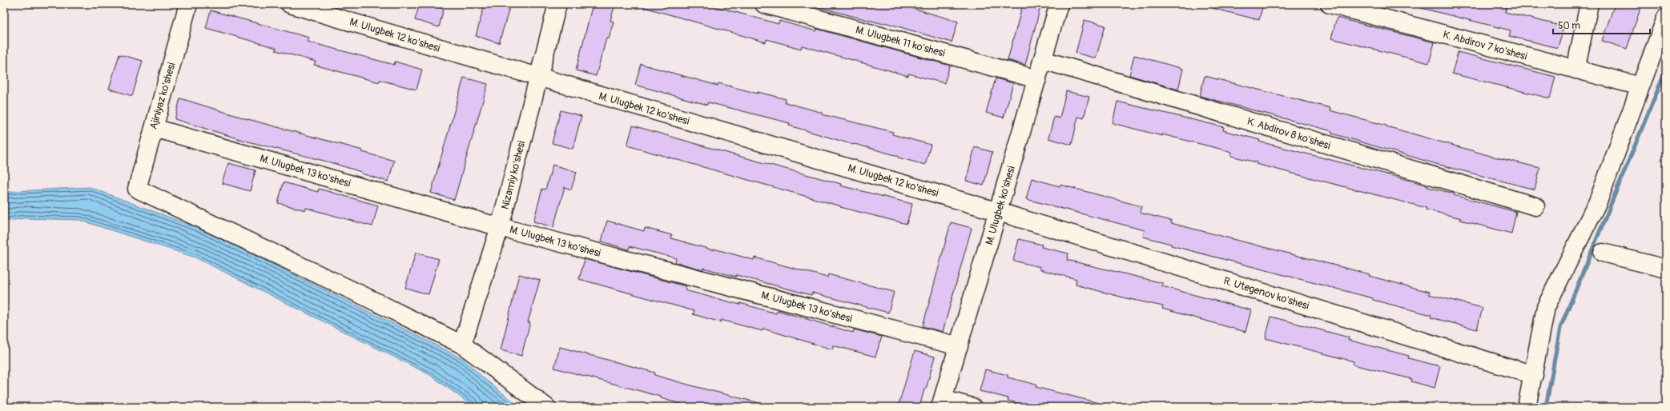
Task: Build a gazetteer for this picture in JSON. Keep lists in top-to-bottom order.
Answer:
{
  "streets": {
    "street": [
      "M. Ulugbek 12 ko'shesi",
      "M. Ulugbek 11 ko'shesi",
      "K. Abdirov 7 ko'shesi",
      "Ajiniyaz ko'shesi",
      "K. Abdirov 8 ko'shesi",
      "M. Ulugbek 13 ko'shesi",
      "Nizamiy ko'shesi",
      "M. Ulugbek ko'shesi",
      "R. Utegenov ko'shesi"
    ]
  },
  "crossings": [
    ["M. Ulugbek 12 ko'shesi", "Nizamiy ko'shesi"],
    ["M. Ulugbek 12 ko'shesi", "M. Ulugbek ko'shesi"],
    ["M. Ulugbek 12 ko'shesi", "R. Utegenov ko'shesi"],
    ["M. Ulugbek 11 ko'shesi", "M. Ulugbek ko'shesi"],
    ["Ajiniyaz ko'shesi", "M. Ulugbek 13 ko'shesi"],
    ["Ajiniyaz ko'shesi", "Nizamiy ko'shesi"],
    ["K. Abdirov 8 ko'shesi", "M. Ulugbek ko'shesi"],
    ["M. Ulugbek 13 ko'shesi", "Nizamiy ko'shesi"],
    ["M. Ulugbek 13 ko'shesi", "M. Ulugbek ko'shesi"],
    ["M. Ulugbek ko'shesi", "R. Utegenov ko'shesi"]
  ],
  "scale_bar": "50 m"
}
